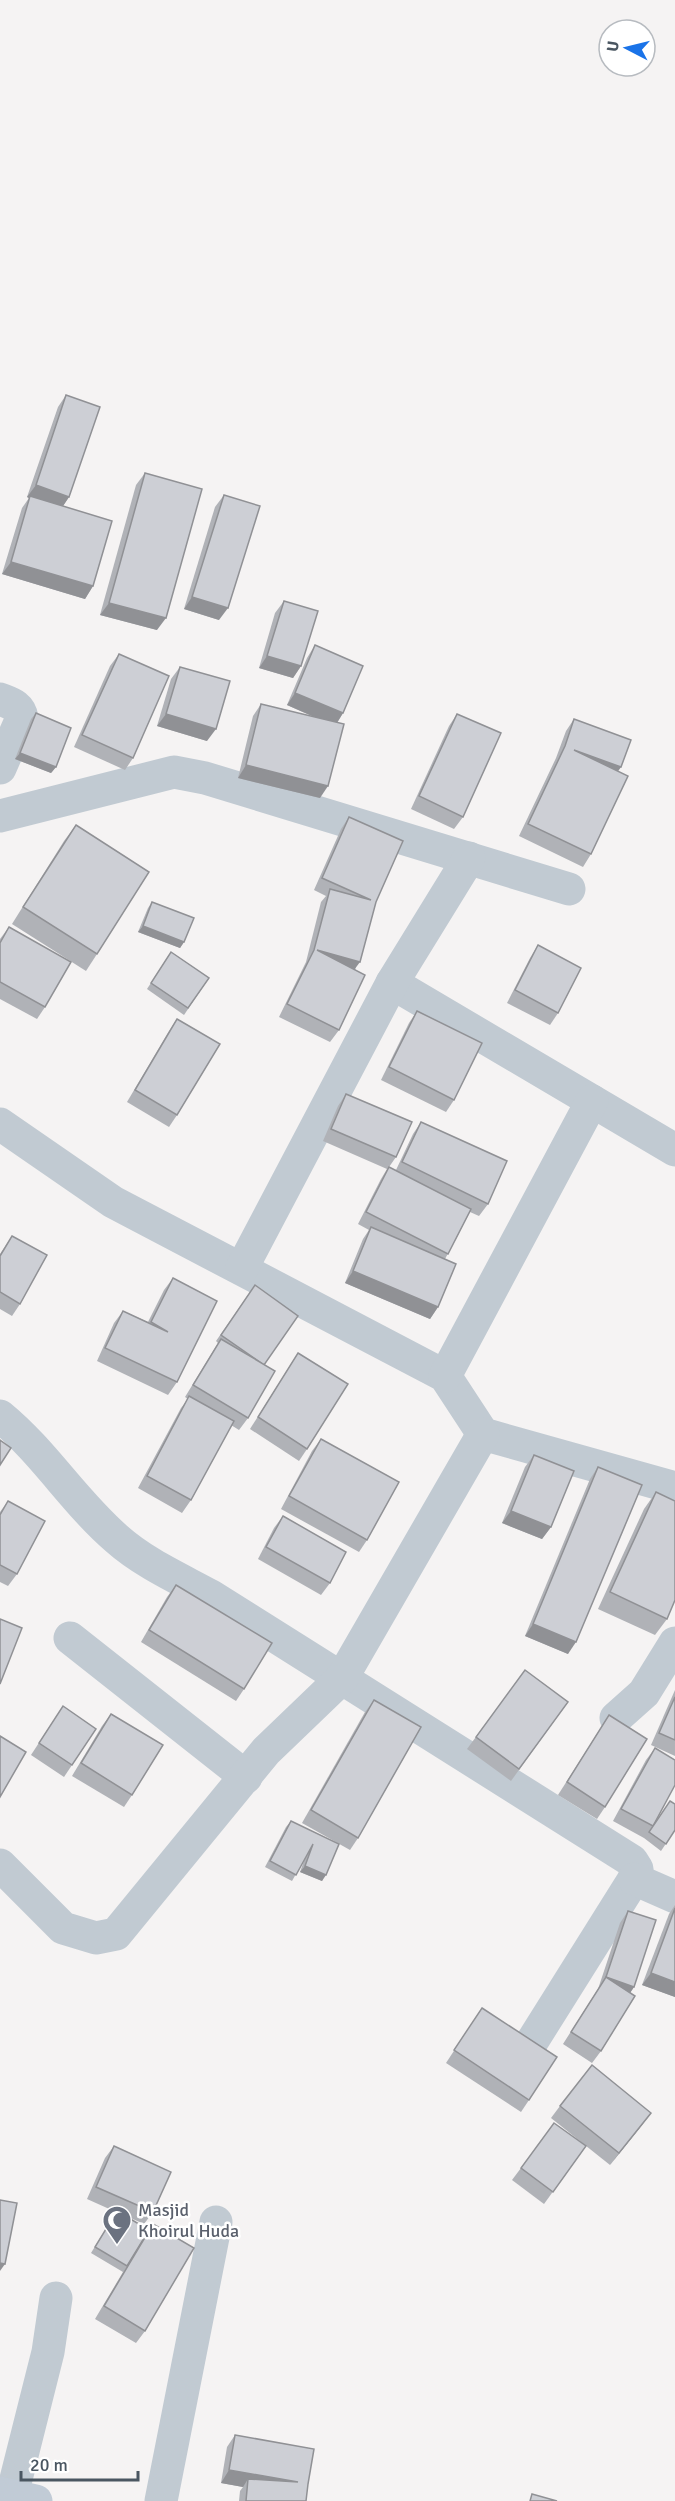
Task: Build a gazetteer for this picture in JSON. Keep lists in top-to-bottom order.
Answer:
{
  "places": {
    "mosque": ["Masjid Khoirul Huda"]
  },
  "scale_bar": "20 m",
  "north": "left"
}
